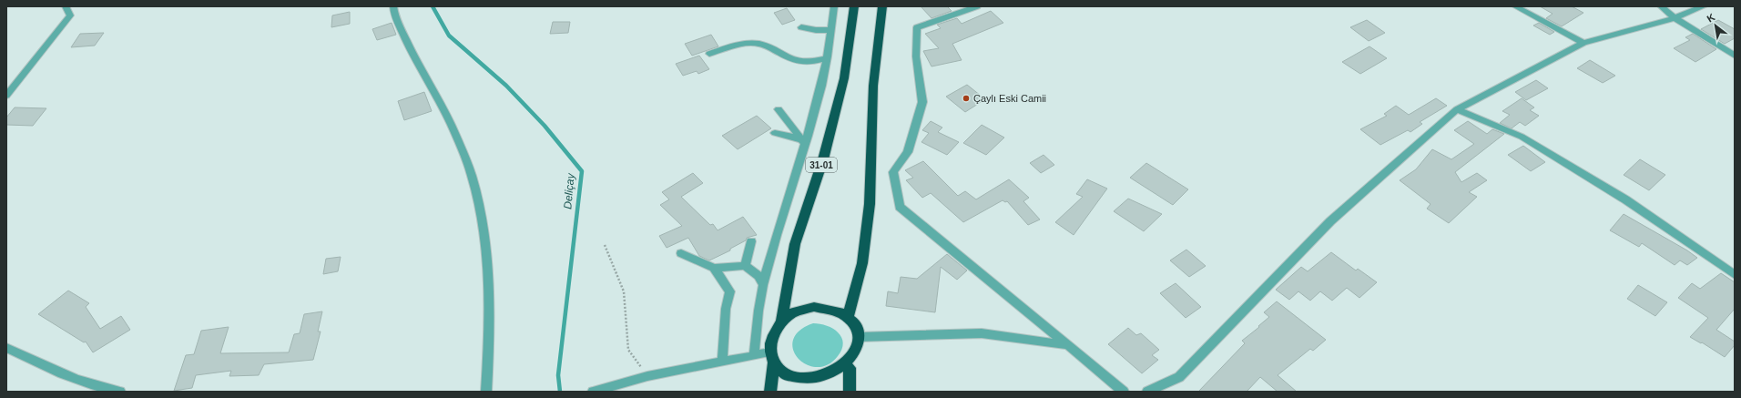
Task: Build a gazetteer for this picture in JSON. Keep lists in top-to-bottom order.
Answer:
{
  "streets": {
    "highway": ["31-01"]
  },
  "water": ["Deliçay"],
  "places": ["Çaylı Eski Camii"],
  "north": "top left"
}
